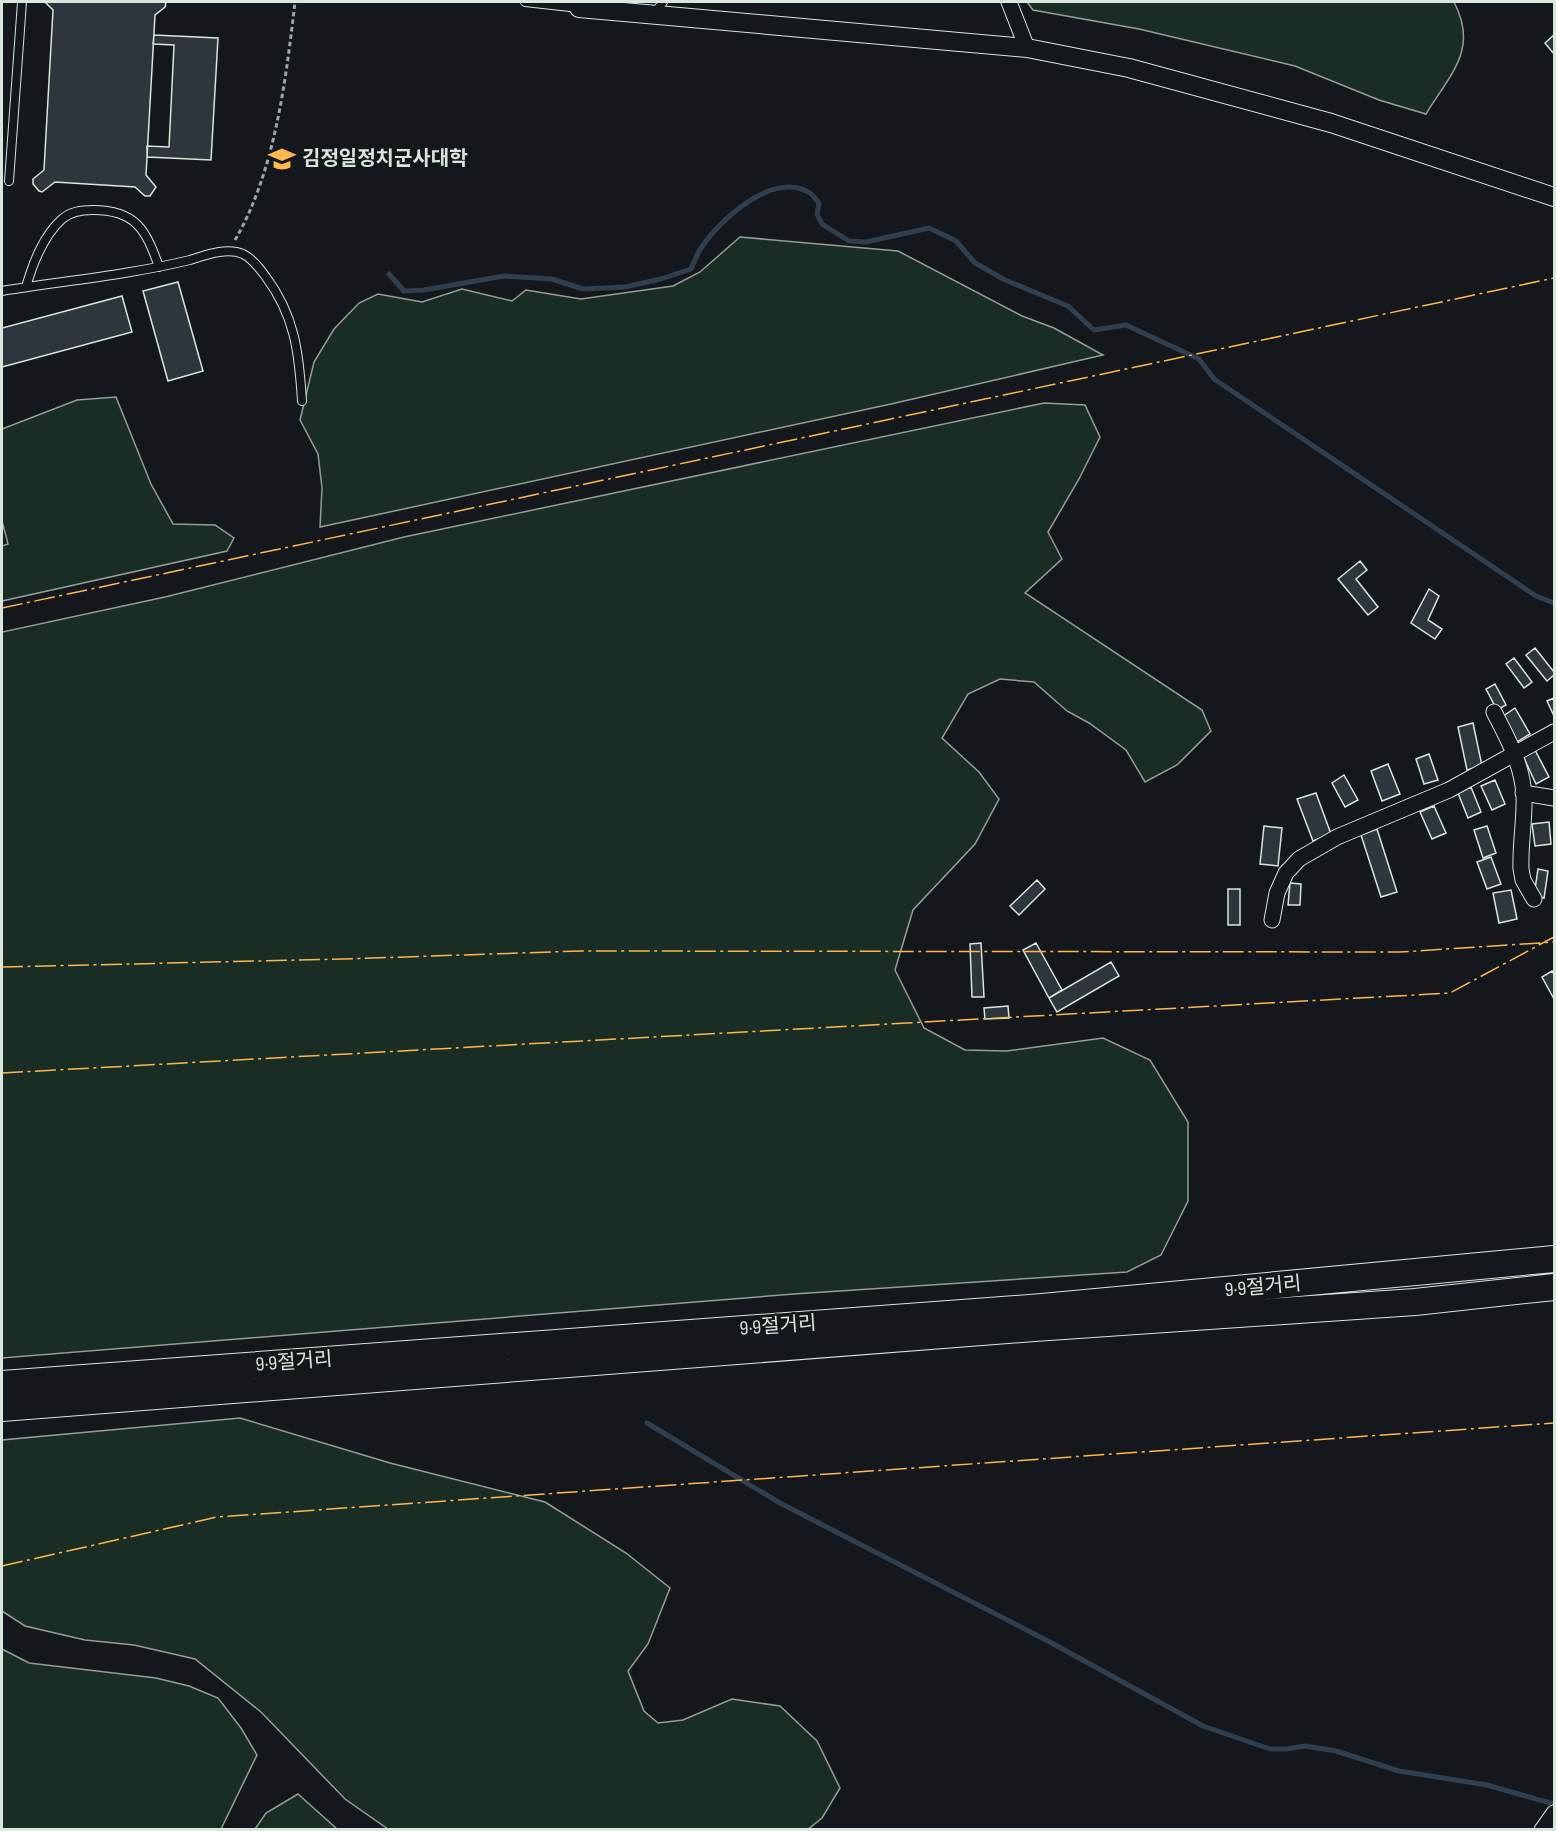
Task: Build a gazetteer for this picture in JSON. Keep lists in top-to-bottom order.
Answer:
{
  "streets": {
    "highway": ["9·9절거리"]
  },
  "places": {
    "school or university": ["김정일정치군사대학"]
  }
}
